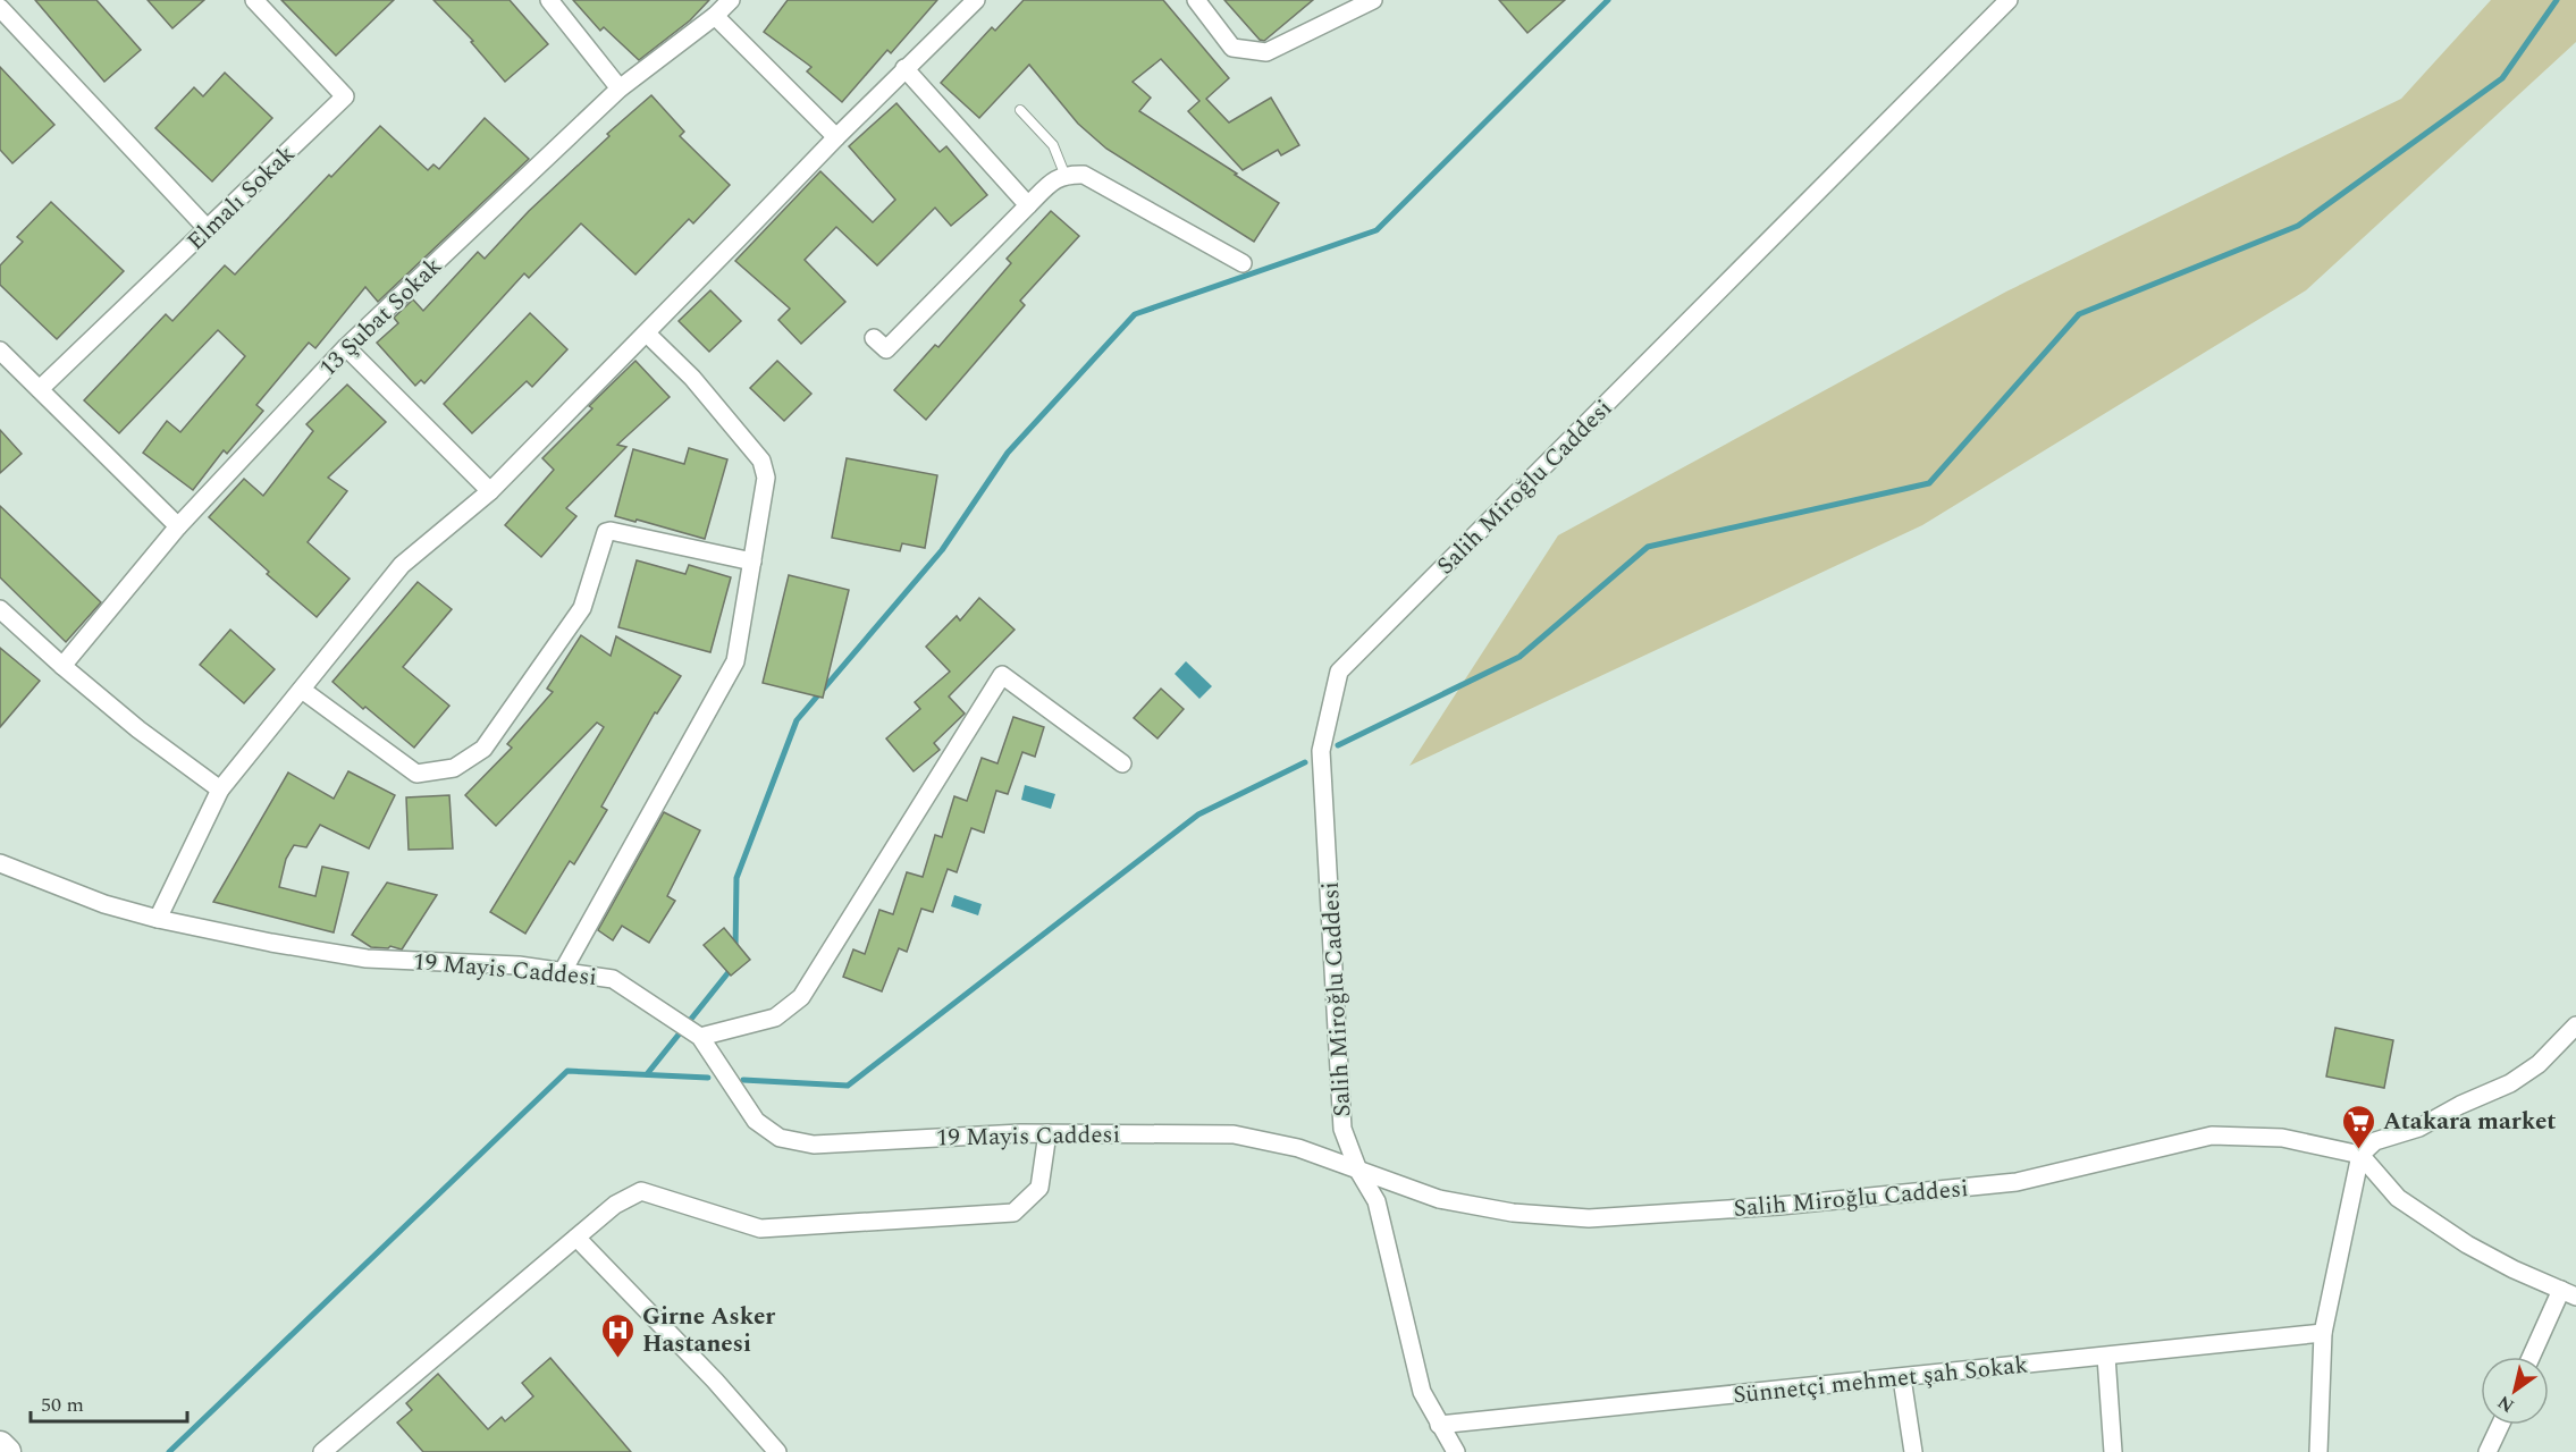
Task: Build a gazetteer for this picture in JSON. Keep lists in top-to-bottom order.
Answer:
{
  "streets": {
    "street": [
      "Elmalı Sokak",
      "13 Şubat Sokak",
      "Salih Miroğlu Caddesi",
      "19 Mayis Caddesi",
      "Sünnetçi mehmet şah Sokak"
    ]
  },
  "crossings": [
    ["Salih Miroğlu Caddesi", "19 Mayis Caddesi"]
  ],
  "places": {
    "supermarket": ["Atakara market"],
    "hospital": ["Girne Asker Hastanesi"]
  },
  "scale_bar": "50 m",
  "north": "bottom left"
}
